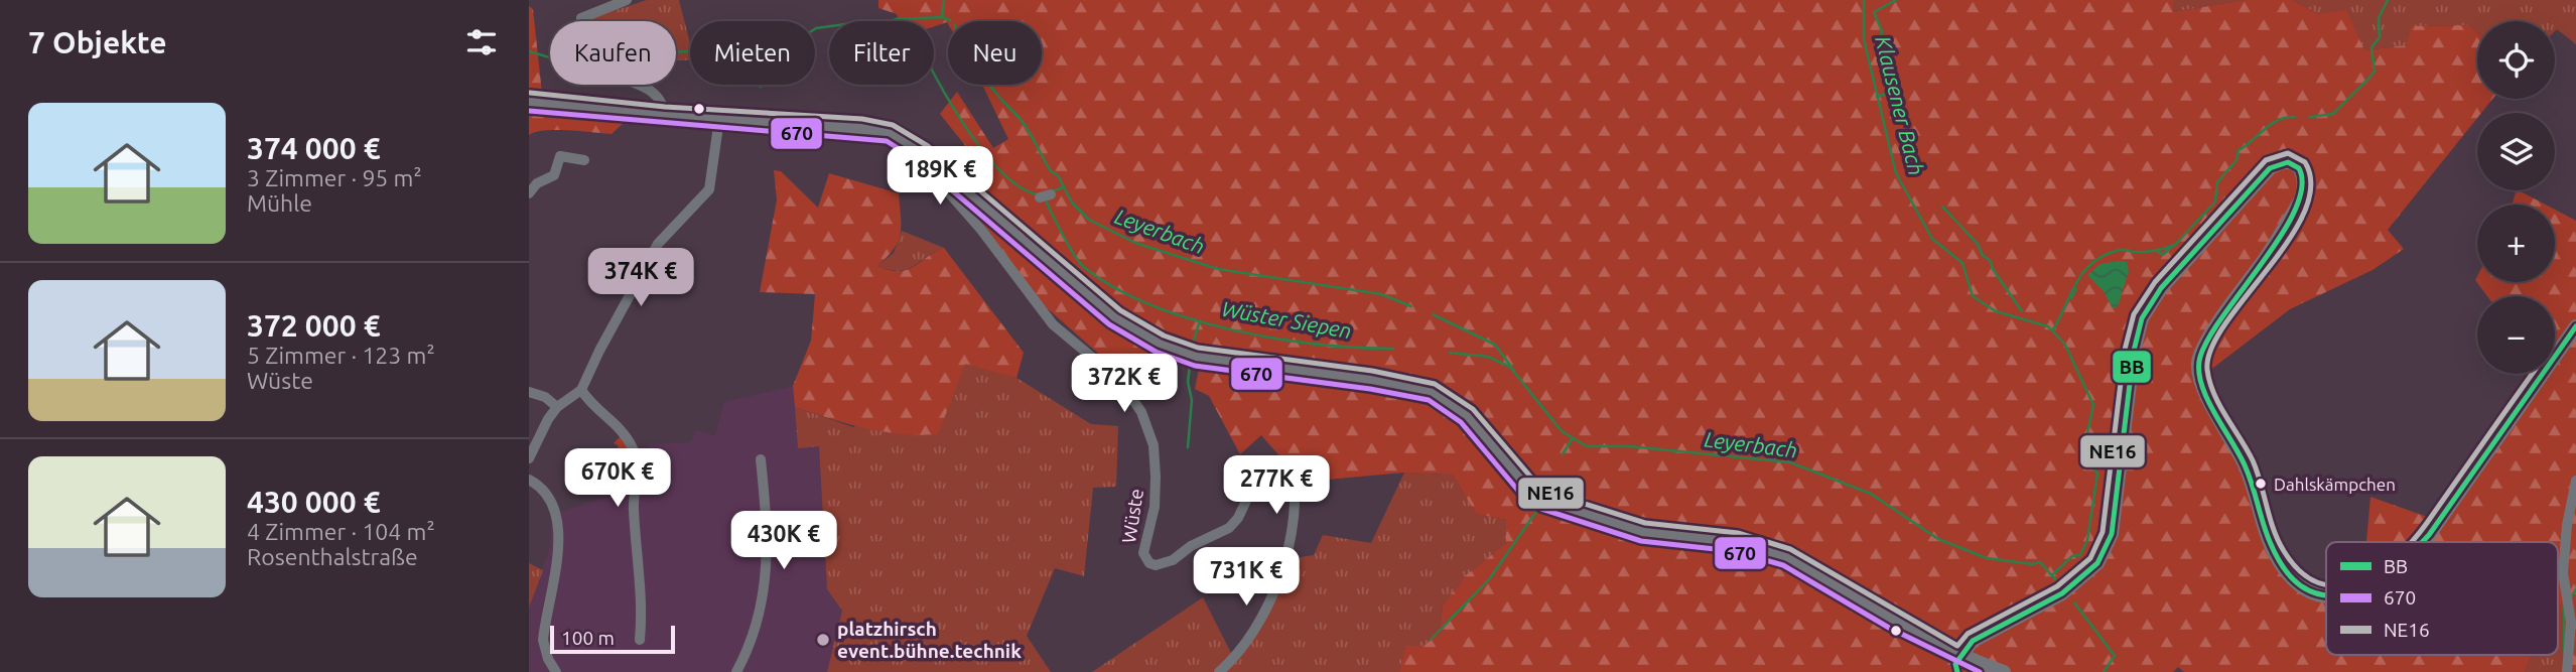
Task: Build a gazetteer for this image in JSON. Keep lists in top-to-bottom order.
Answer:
{
  "streets": {
    "street": ["Wüste"]
  },
  "water": ["Klausener Bach", "Leyerbach", "Wüster Siepen"],
  "places": ["Dahlskämpchen", "platzhirsch event.bühne.technik"],
  "lines": ["transit line NE16", "transit line 670", "transit line BB"],
  "legend": ["BB", "670", "NE16"],
  "scale_bar": "100 m",
  "page": {
    "heading": "7 Objekte",
    "map_buttons": ["+", "−"],
    "chip": [
      "Kaufen",
      "Mieten",
      "Filter",
      "Neu"
    ],
    "list": [
      {
        "name": "374 000 €",
        "note": "3 Zimmer · 95 m² · Mühle"
      },
      {
        "name": "372 000 €",
        "note": "5 Zimmer · 123 m² · Wüste"
      },
      {
        "name": "430 000 €",
        "note": "4 Zimmer · 104 m² · Rosenthalstraße"
      }
    ],
    "price": [
      "189K €",
      "374K €",
      "372K €",
      "670K €",
      "277K €",
      "430K €",
      "731K €"
    ],
    "scale": "100 m"
  }
}
